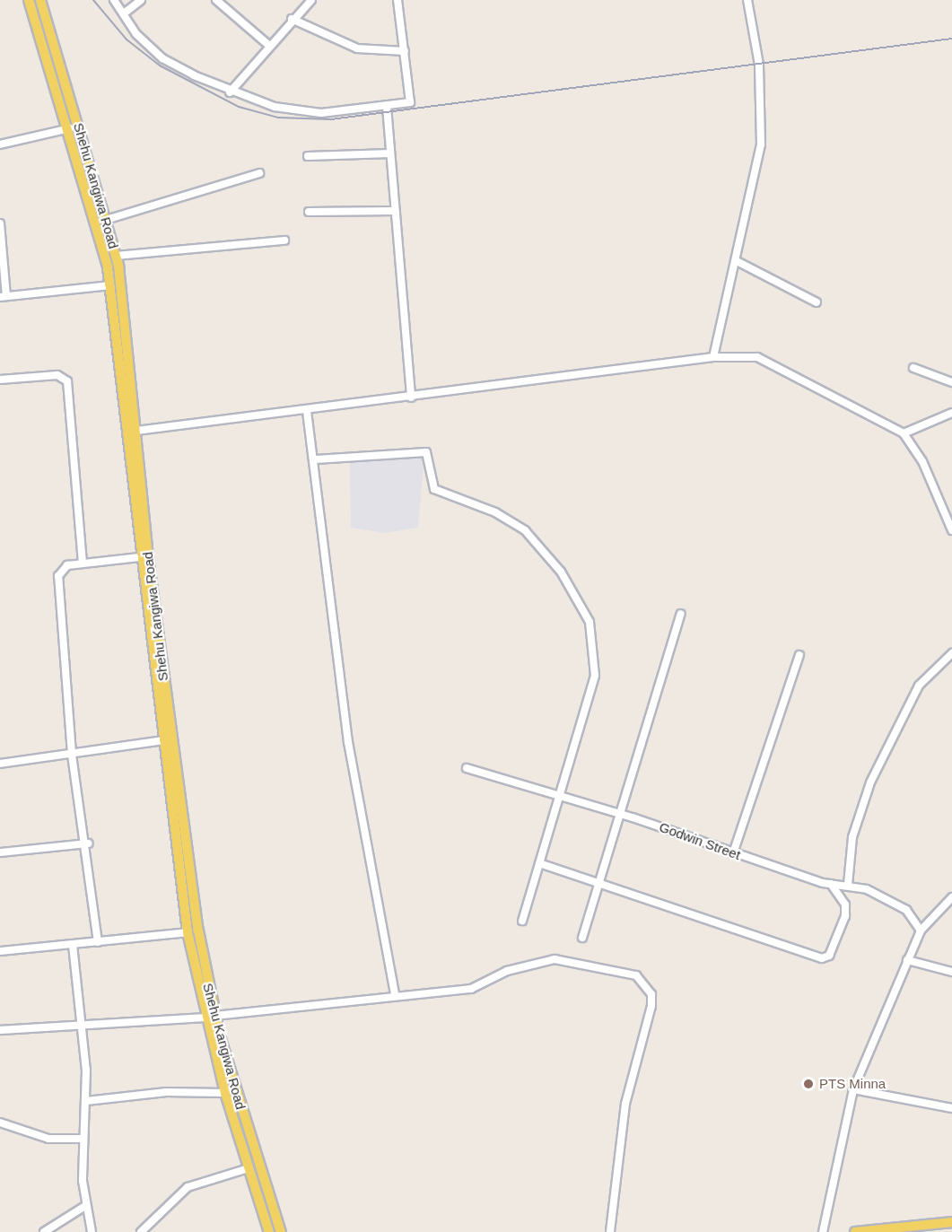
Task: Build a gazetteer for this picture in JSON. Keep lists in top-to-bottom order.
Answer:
{
  "streets": {
    "main road": ["Shehu Kangiwa Road"],
    "street": ["Godwin Street"]
  },
  "places": ["PTS Minna"]
}
